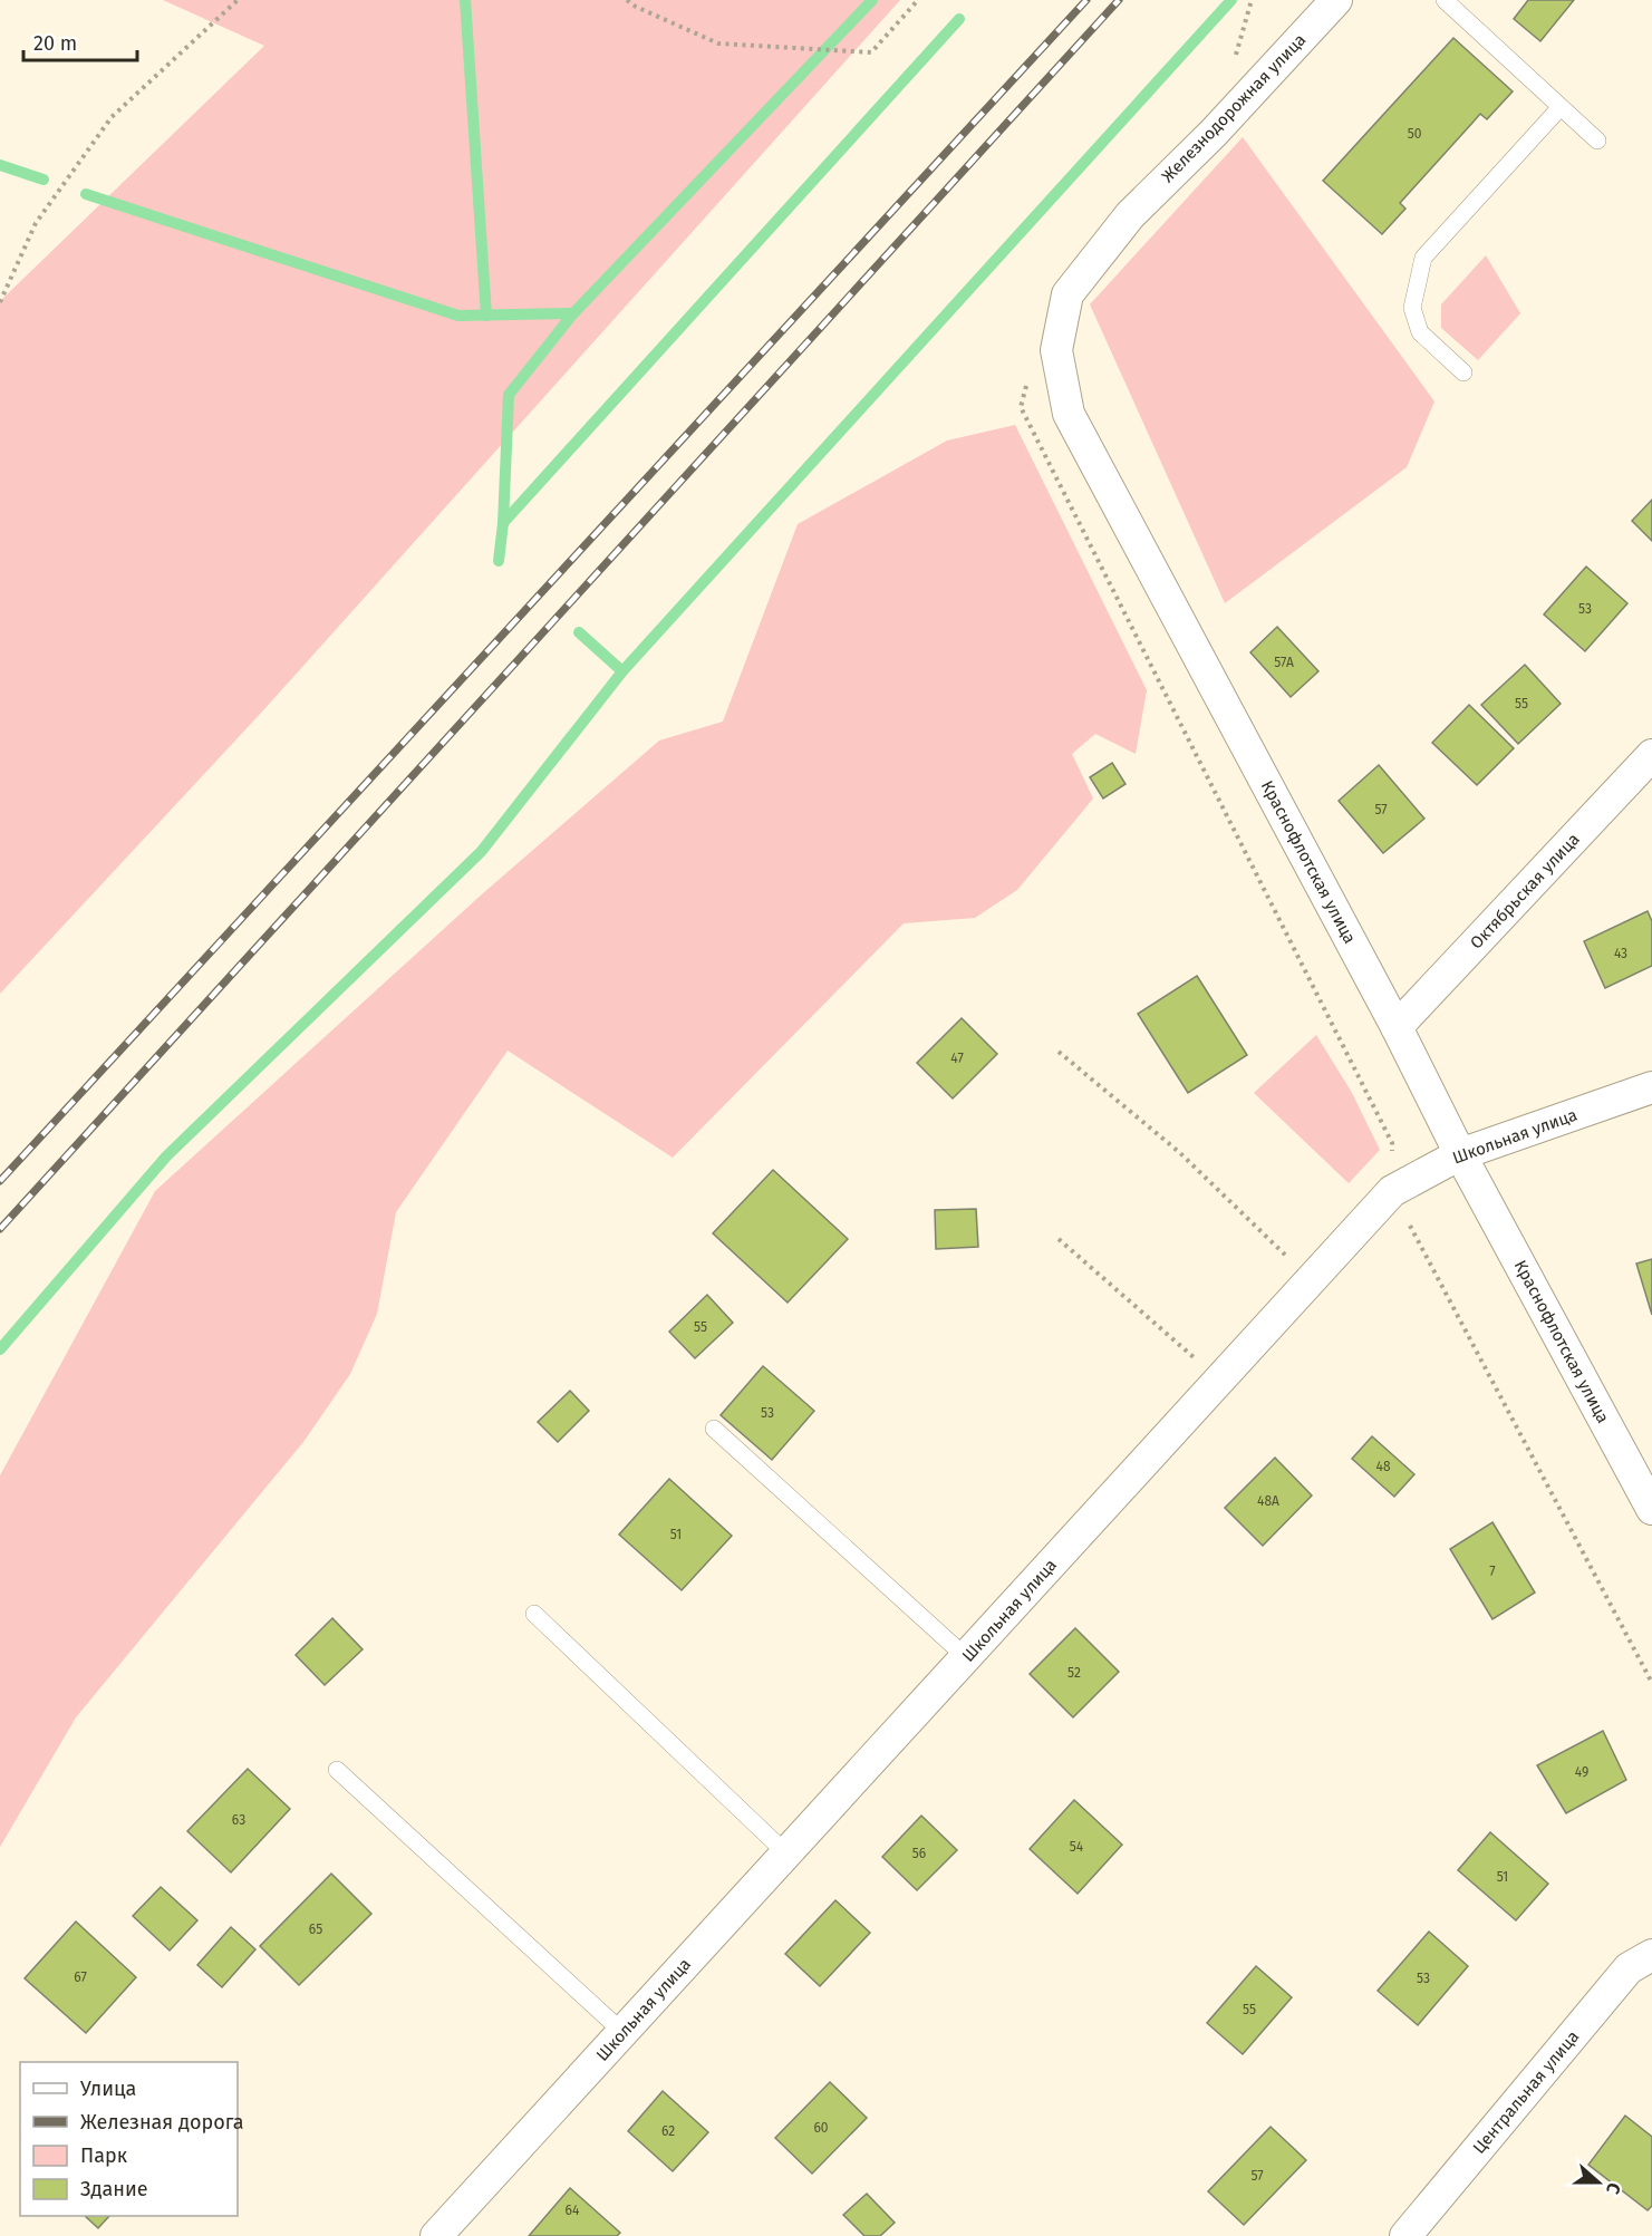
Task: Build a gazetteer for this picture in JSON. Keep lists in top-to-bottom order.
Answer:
{
  "streets": {
    "street": [
      "Железнодорожная улица",
      "Краснофлотская улица",
      "Октябрьская улица",
      "Школьная улица",
      "Центральная улица"
    ]
  },
  "crossings": [
    ["Железнодорожная улица", "Краснофлотская улица"],
    ["Краснофлотская улица", "Октябрьская улица"],
    ["Краснофлотская улица", "Школьная улица"]
  ],
  "house_numbers": [
    "50",
    "53",
    "57А",
    "55",
    "57",
    "43",
    "47",
    "55",
    "53",
    "48",
    "48А",
    "51",
    "7",
    "52",
    "49",
    "63",
    "54",
    "56",
    "51",
    "65",
    "67",
    "53",
    "55",
    "60",
    "62",
    "57",
    "64"
  ],
  "legend": [
    "Улица",
    "Железная дорога",
    "Парк",
    "Здание"
  ],
  "scale_bar": "20 m",
  "north": "right"
}
